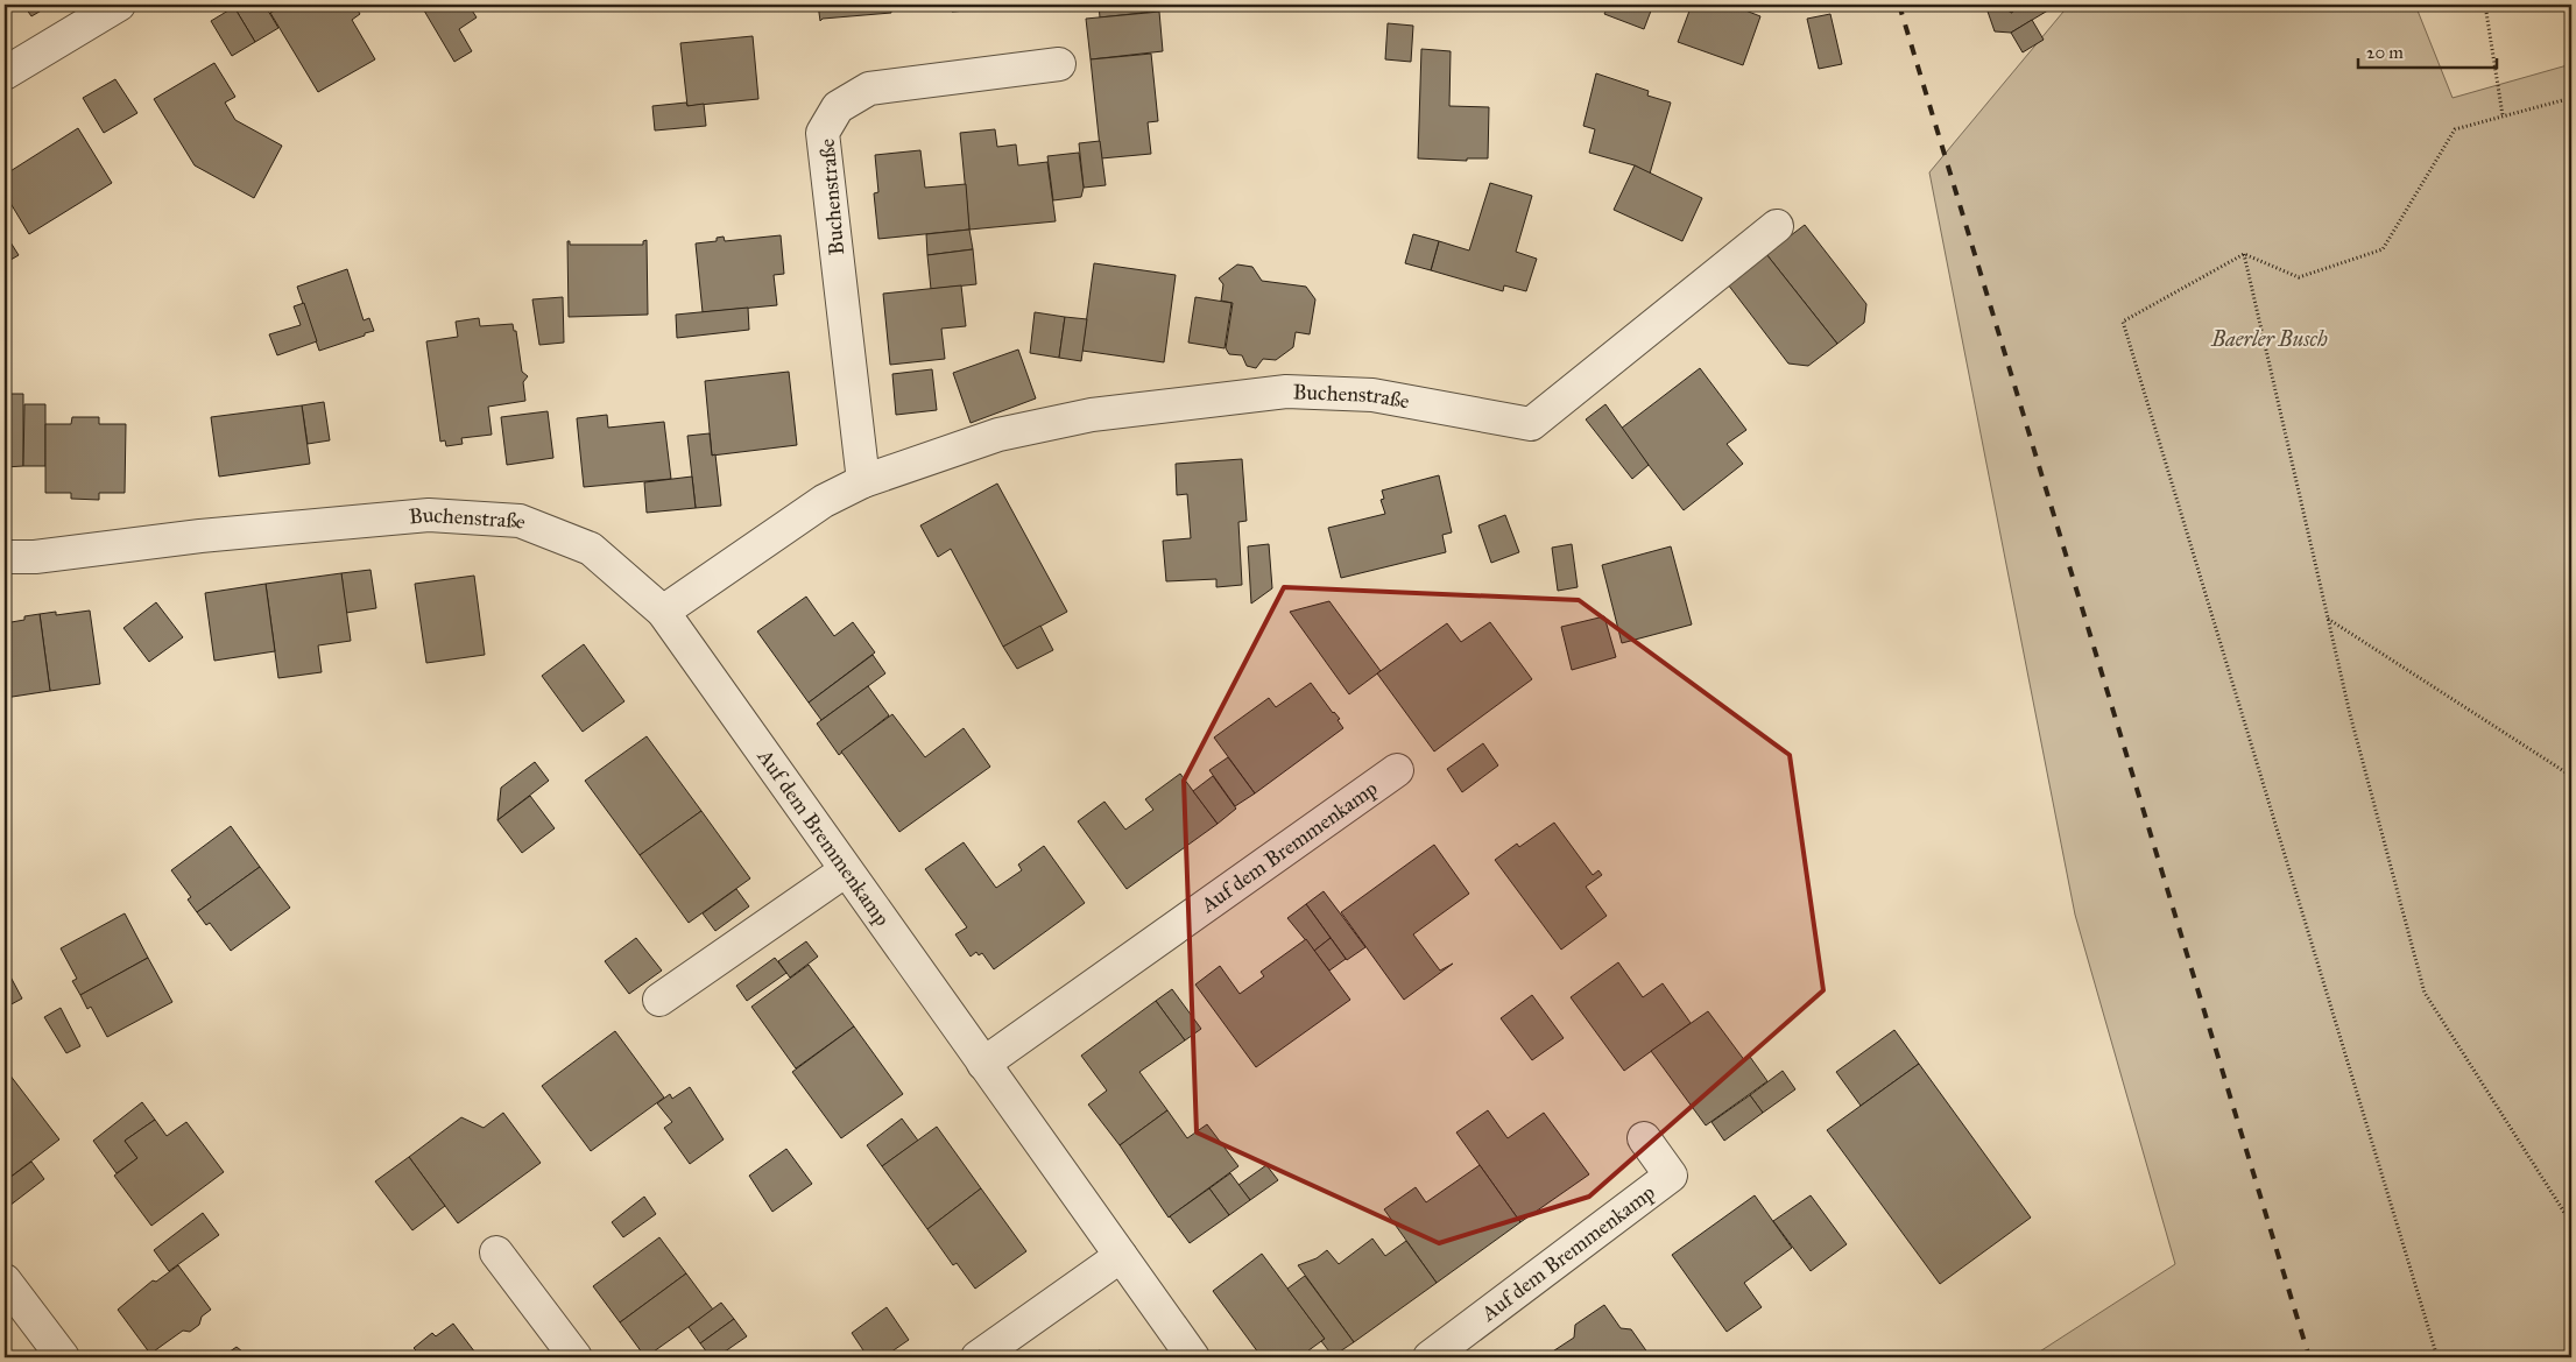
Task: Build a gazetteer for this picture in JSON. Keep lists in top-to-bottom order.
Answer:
{
  "streets": {
    "street": ["Buchenstraße", "Auf dem Bremmenkamp"]
  },
  "crossings": [
    ["Buchenstraße", "Auf dem Bremmenkamp"]
  ],
  "parks": ["Baerler Busch"],
  "scale_bar": "20 m"
}
